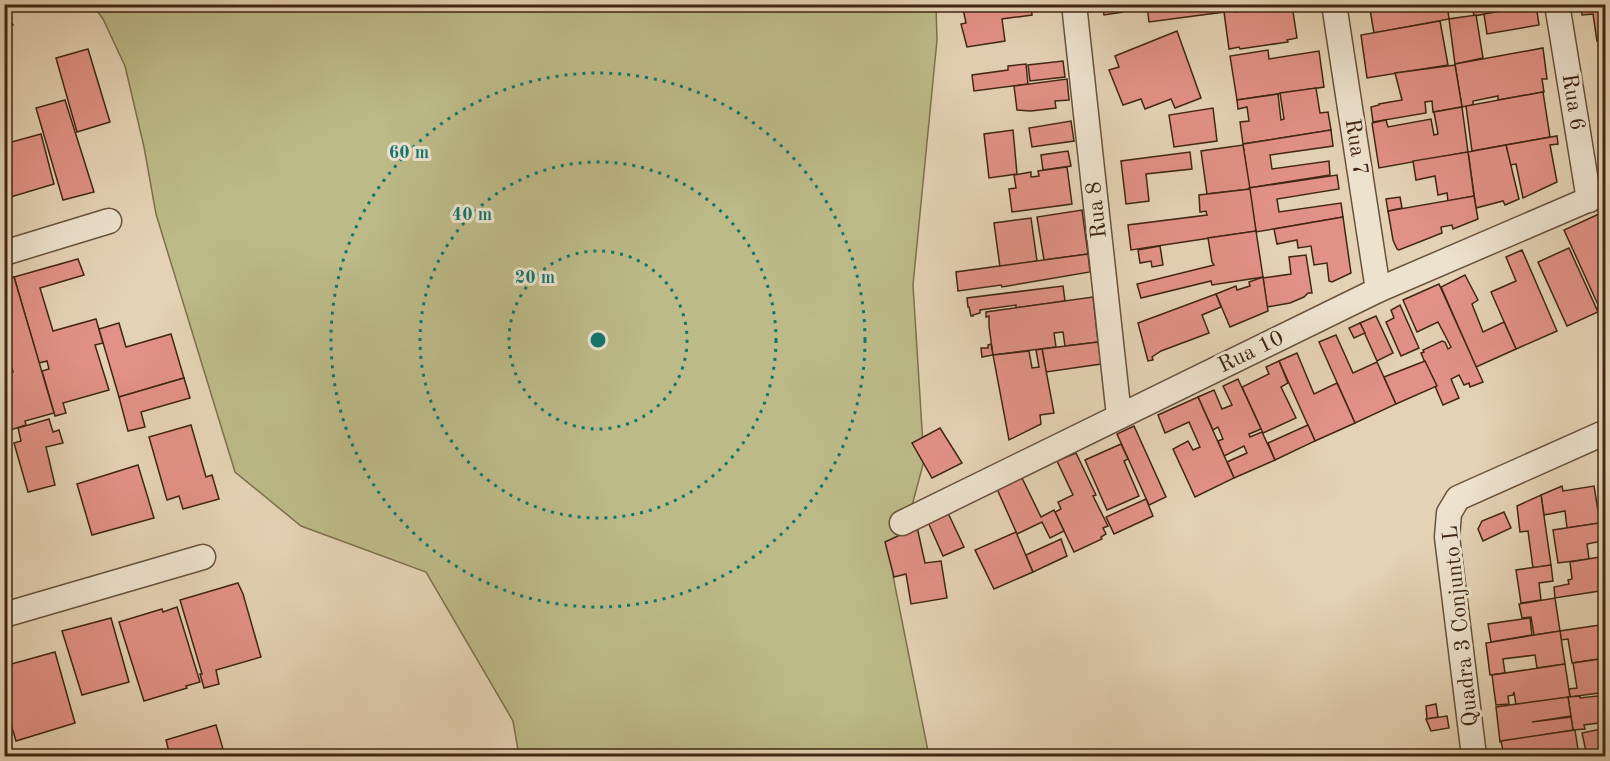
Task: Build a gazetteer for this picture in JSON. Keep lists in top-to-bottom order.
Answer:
{
  "streets": {
    "street": [
      "Rua 6",
      "Rua 7",
      "Rua 8",
      "Rua 10",
      "Quadra 3 Conjunto L"
    ]
  },
  "crossings": [
    ["Rua 6", "Rua 10"],
    ["Rua 7", "Rua 10"],
    ["Rua 8", "Rua 10"]
  ],
  "rings": ["60 m", "40 m", "20 m"]
}
